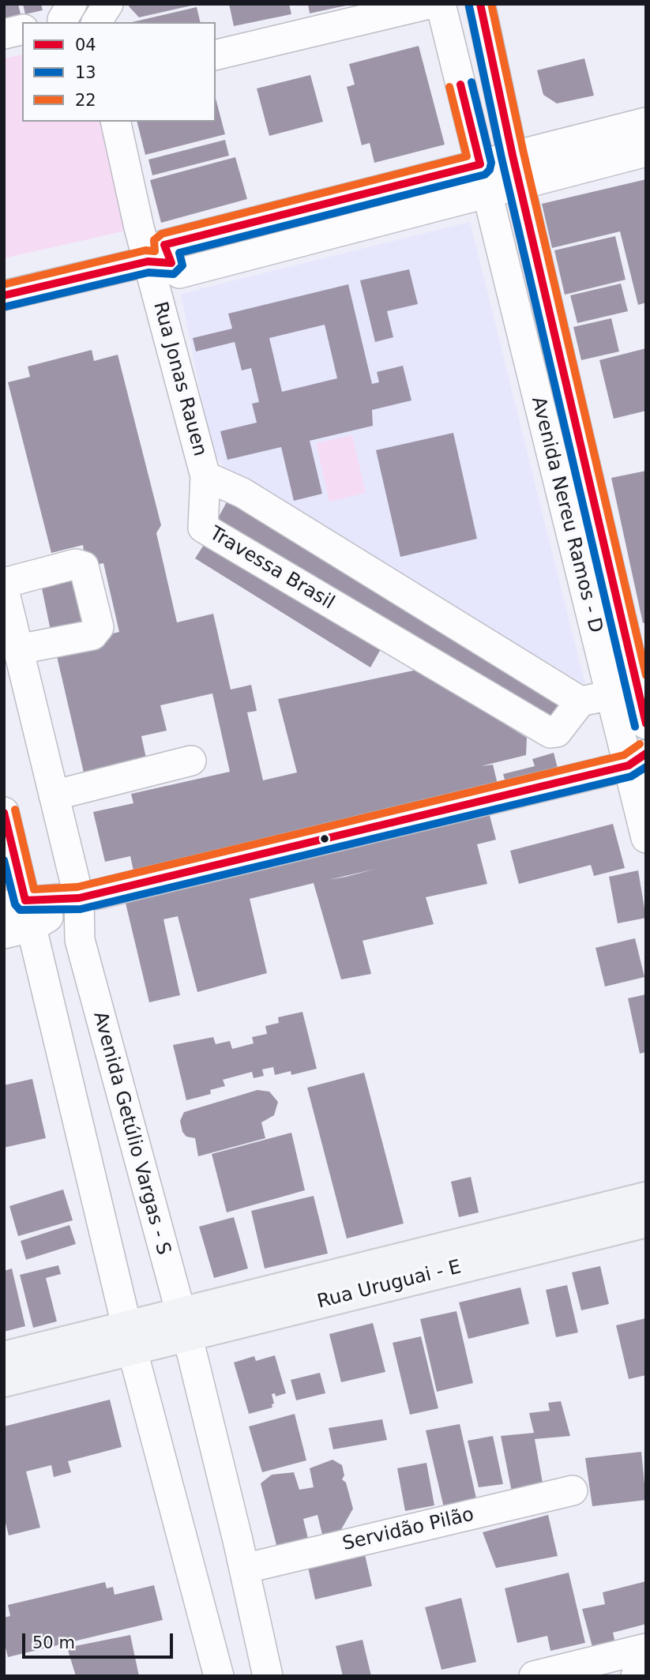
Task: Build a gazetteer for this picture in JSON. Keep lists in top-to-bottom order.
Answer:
{
  "streets": {
    "main road": ["Rua Uruguai - E"],
    "street": [
      "Rua Jonas Rauen",
      "Avenida Nereu Ramos - D",
      "Travessa Brasil",
      "Avenida Getúlio Vargas - S",
      "Servidão Pilão"
    ]
  },
  "crossings": [
    ["Rua Jonas Rauen", "Travessa Brasil"],
    ["Avenida Getúlio Vargas - S", "Rua Uruguai - E"],
    ["Avenida Getúlio Vargas - S", "Servidão Pilão"]
  ],
  "lines": ["transit line 04", "transit line 22", "transit line 13"],
  "legend": ["04", "13", "22"],
  "scale_bar": "50 m"
}
